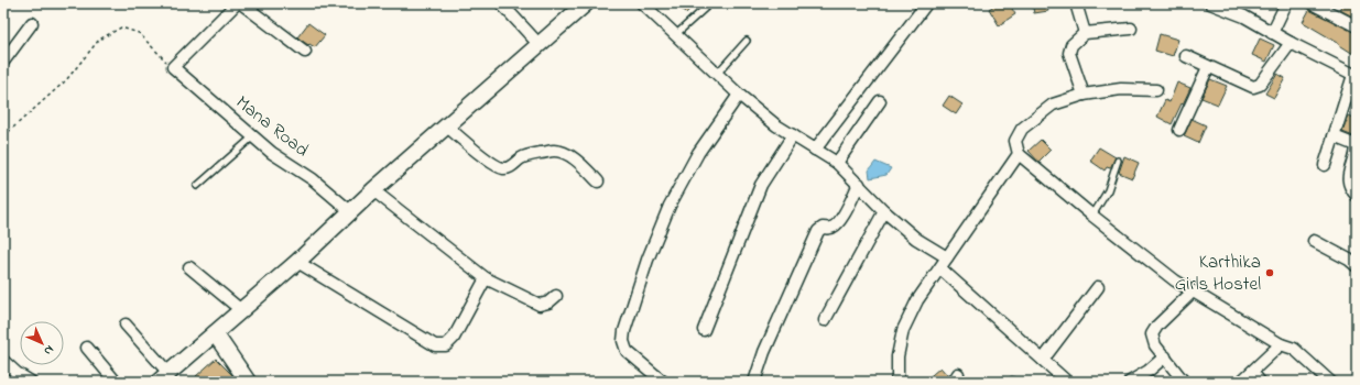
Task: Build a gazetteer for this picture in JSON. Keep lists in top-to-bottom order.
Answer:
{
  "streets": {
    "street": ["Mana Road"]
  },
  "places": ["Karthika Girls Hostel"],
  "north": "bottom right"
}
